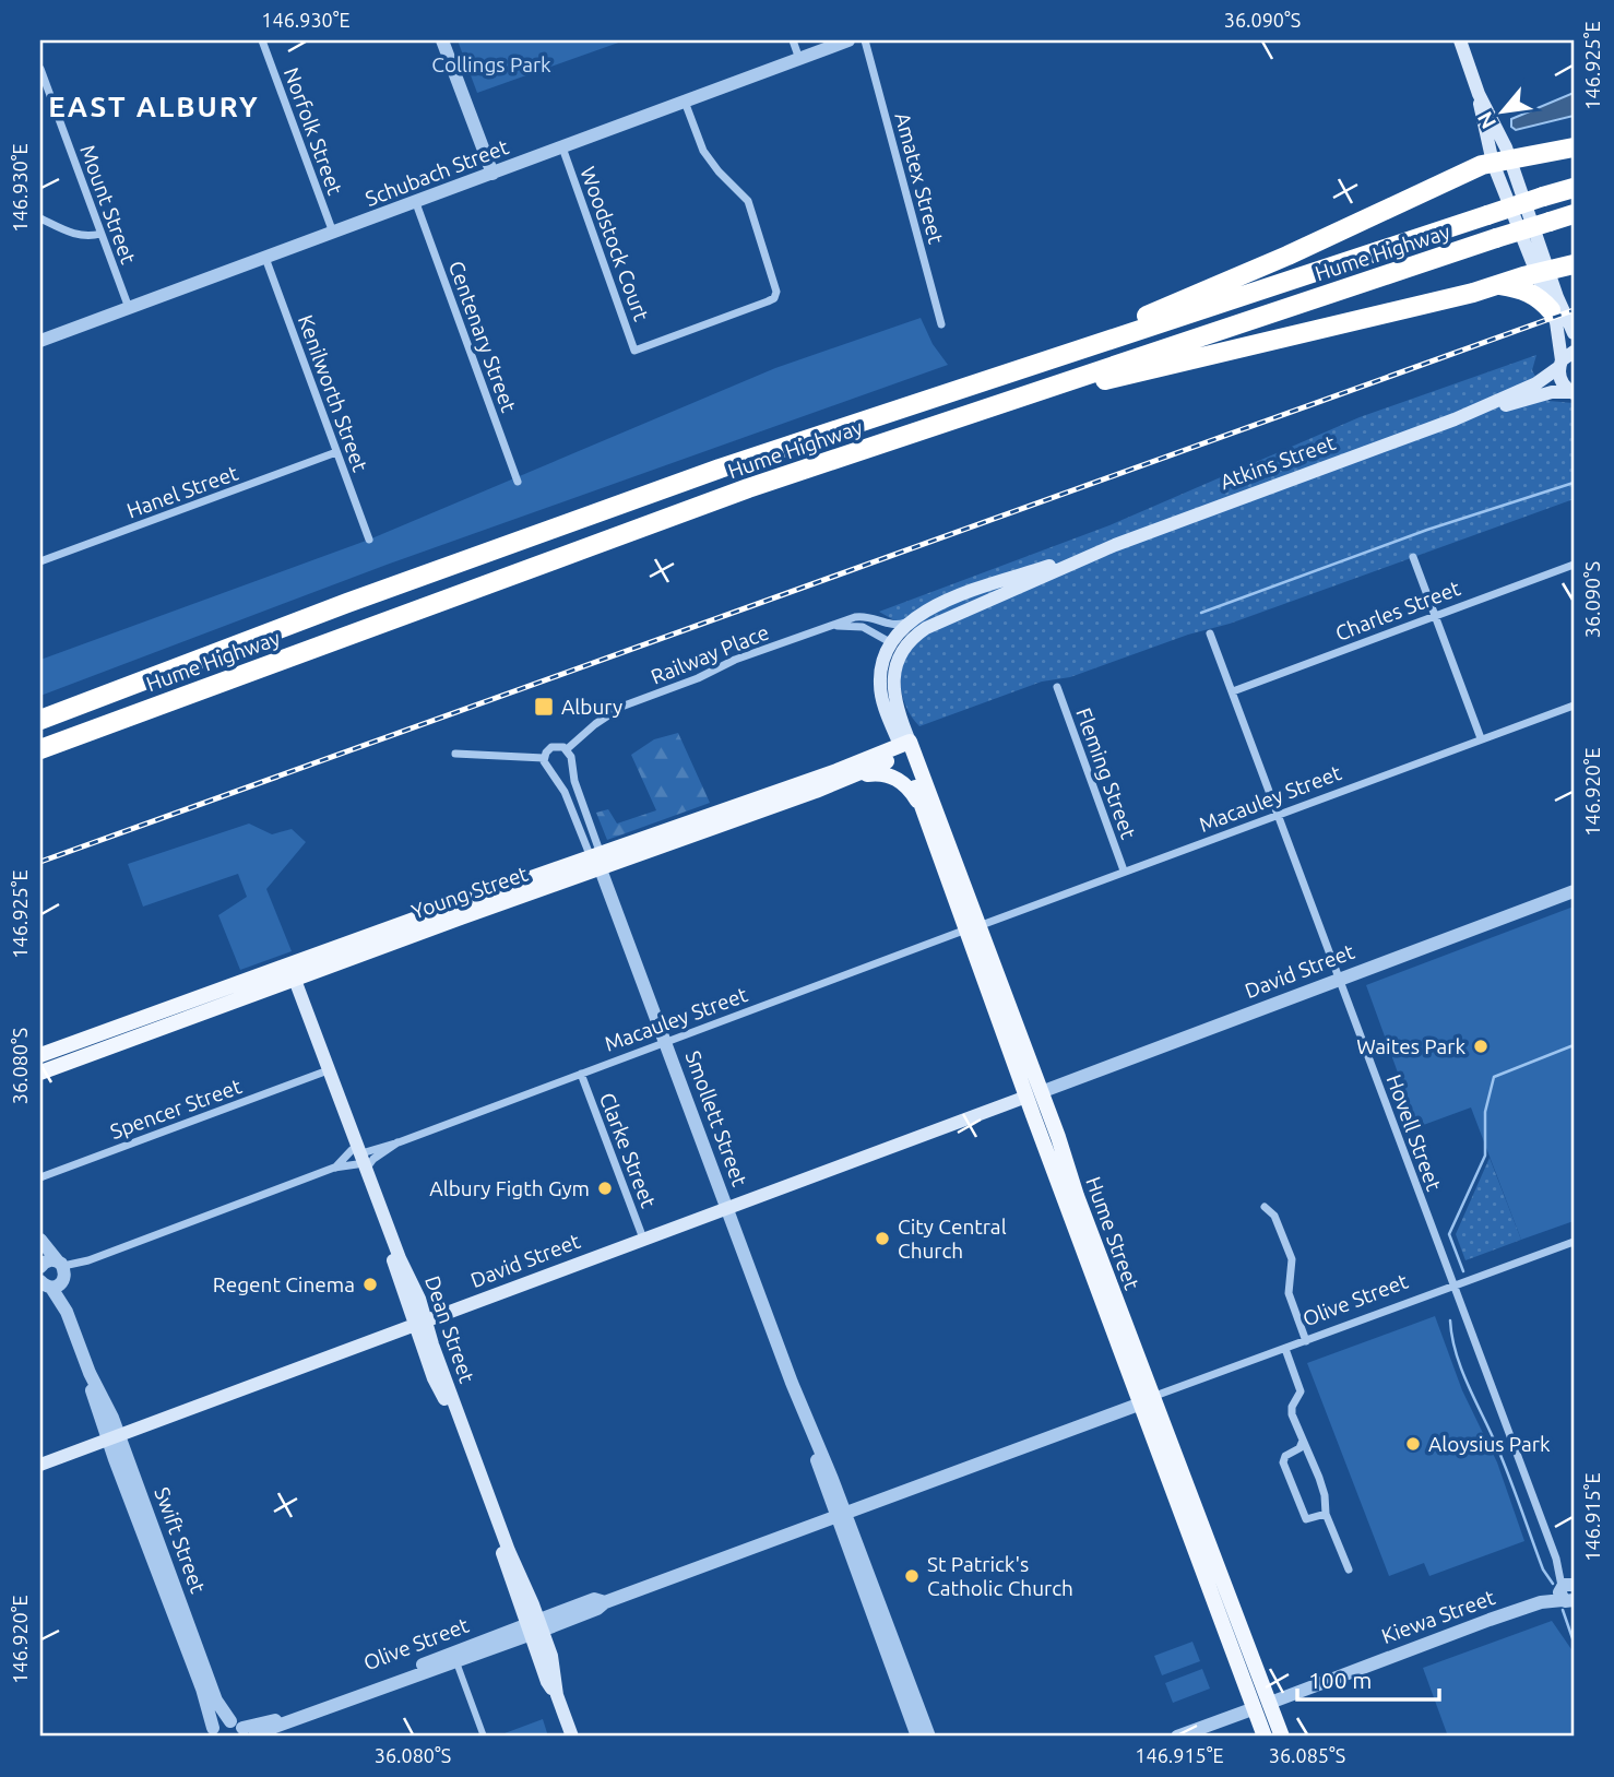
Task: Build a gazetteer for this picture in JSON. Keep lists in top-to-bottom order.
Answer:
{
  "streets": {
    "highway": ["Hume Highway"],
    "main road": [
      "Atkins Street",
      "Young Street",
      "David Street",
      "Hume Street",
      "Dean Street"
    ],
    "street": [
      "Norfolk Street",
      "Schubach Street",
      "Amatex Street",
      "Mount Street",
      "Woodstock Court",
      "Centenary Street",
      "Kenilworth Street",
      "Hanel Street",
      "Charles Street",
      "Railway Place",
      "Fleming Street",
      "Macauley Street",
      "Spencer Street",
      "Smollett Street",
      "Hovell Street",
      "Clarke Street",
      "Olive Street",
      "Swift Street",
      "Kiewa Street"
    ]
  },
  "crossings": [
    ["Norfolk Street", "Schubach Street"],
    ["Schubach Street", "Mount Street"],
    ["Schubach Street", "Woodstock Court"],
    ["Schubach Street", "Centenary Street"],
    ["Schubach Street", "Kenilworth Street"],
    ["Kenilworth Street", "Hanel Street"],
    ["Atkins Street", "Railway Place"],
    ["Atkins Street", "Young Street"],
    ["Atkins Street", "Hume Street"],
    ["Charles Street", "Hovell Street"],
    ["Fleming Street", "Macauley Street"],
    ["Macauley Street", "Smollett Street"],
    ["Macauley Street", "Hovell Street"],
    ["Macauley Street", "Clarke Street"],
    ["Macauley Street", "Hume Street"],
    ["Macauley Street", "Dean Street"],
    ["Macauley Street", "Swift Street"],
    ["Young Street", "Smollett Street"],
    ["Young Street", "Hume Street"],
    ["Young Street", "Dean Street"],
    ["David Street", "Smollett Street"],
    ["David Street", "Hovell Street"],
    ["David Street", "Clarke Street"],
    ["David Street", "Hume Street"],
    ["David Street", "Dean Street"],
    ["David Street", "Swift Street"],
    ["Spencer Street", "Dean Street"],
    ["Smollett Street", "Olive Street"],
    ["Hovell Street", "Olive Street"],
    ["Hovell Street", "Kiewa Street"],
    ["Hume Street", "Olive Street"],
    ["Hume Street", "Kiewa Street"],
    ["Olive Street", "Dean Street"],
    ["Olive Street", "Swift Street"]
  ],
  "districts": ["EAST ALBURY"],
  "parks": ["Collings Park"],
  "places": {
    "transit": ["Albury"],
    "other": [
      "Waites Park",
      "Albury Figth Gym",
      "City Central Church",
      "Regent Cinema",
      "Aloysius Park",
      "St Patrick's Catholic Church"
    ]
  },
  "scale_bar": "100 m",
  "north": "bottom left",
  "coordinates": [
    "146.930°E",
    "36.090°S",
    "146.925°E",
    "146.920°E",
    "36.080°S",
    "146.915°E",
    "36.085°S"
  ]
}
